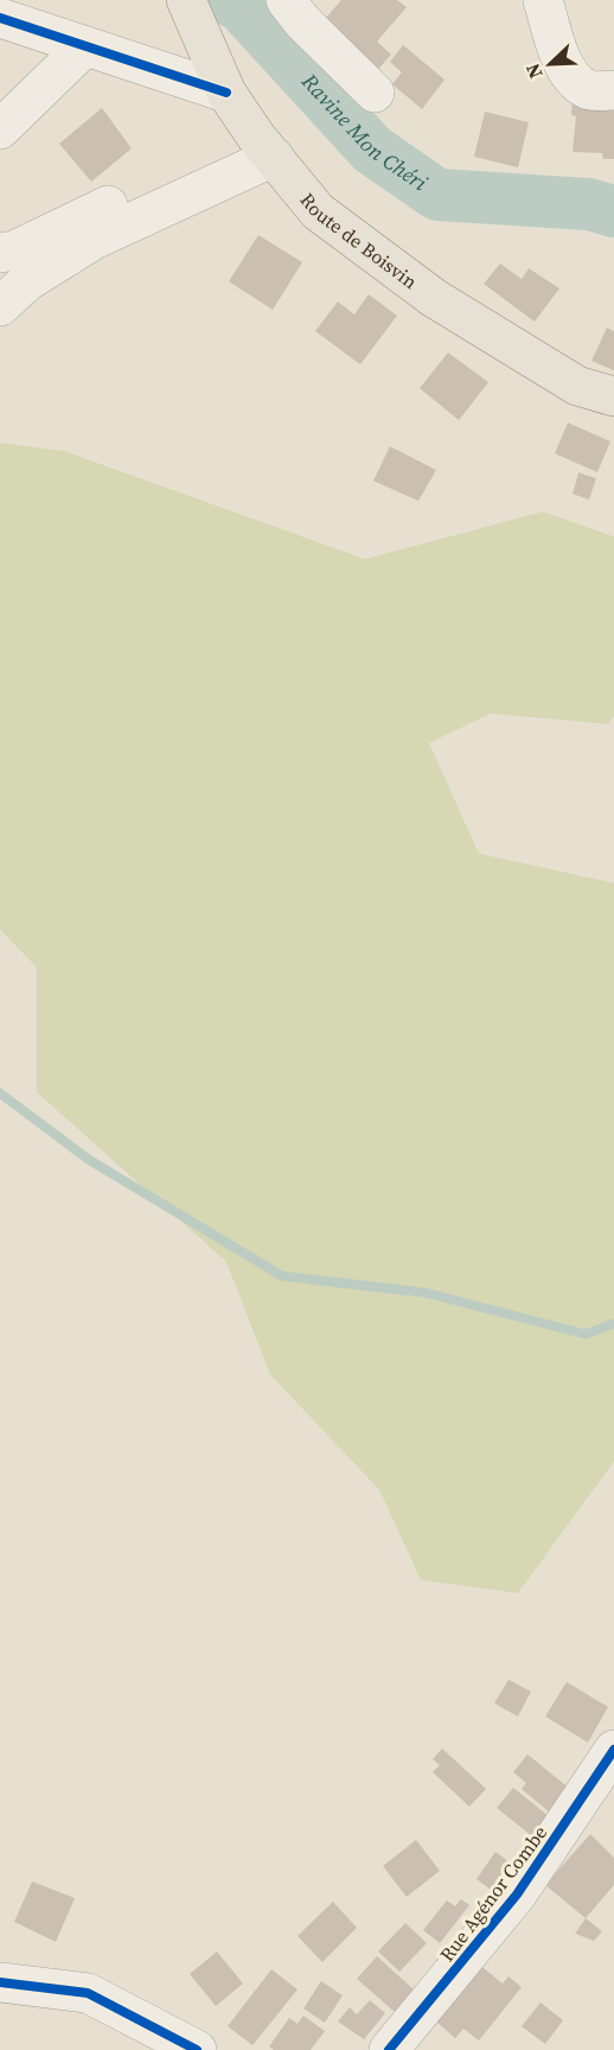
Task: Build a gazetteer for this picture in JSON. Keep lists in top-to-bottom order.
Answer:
{
  "streets": {
    "main road": ["Route de Boisvin"],
    "street": ["Rue Agénor Combe"]
  },
  "water": ["Ravine Mon Chéri"],
  "north": "bottom left"
}
